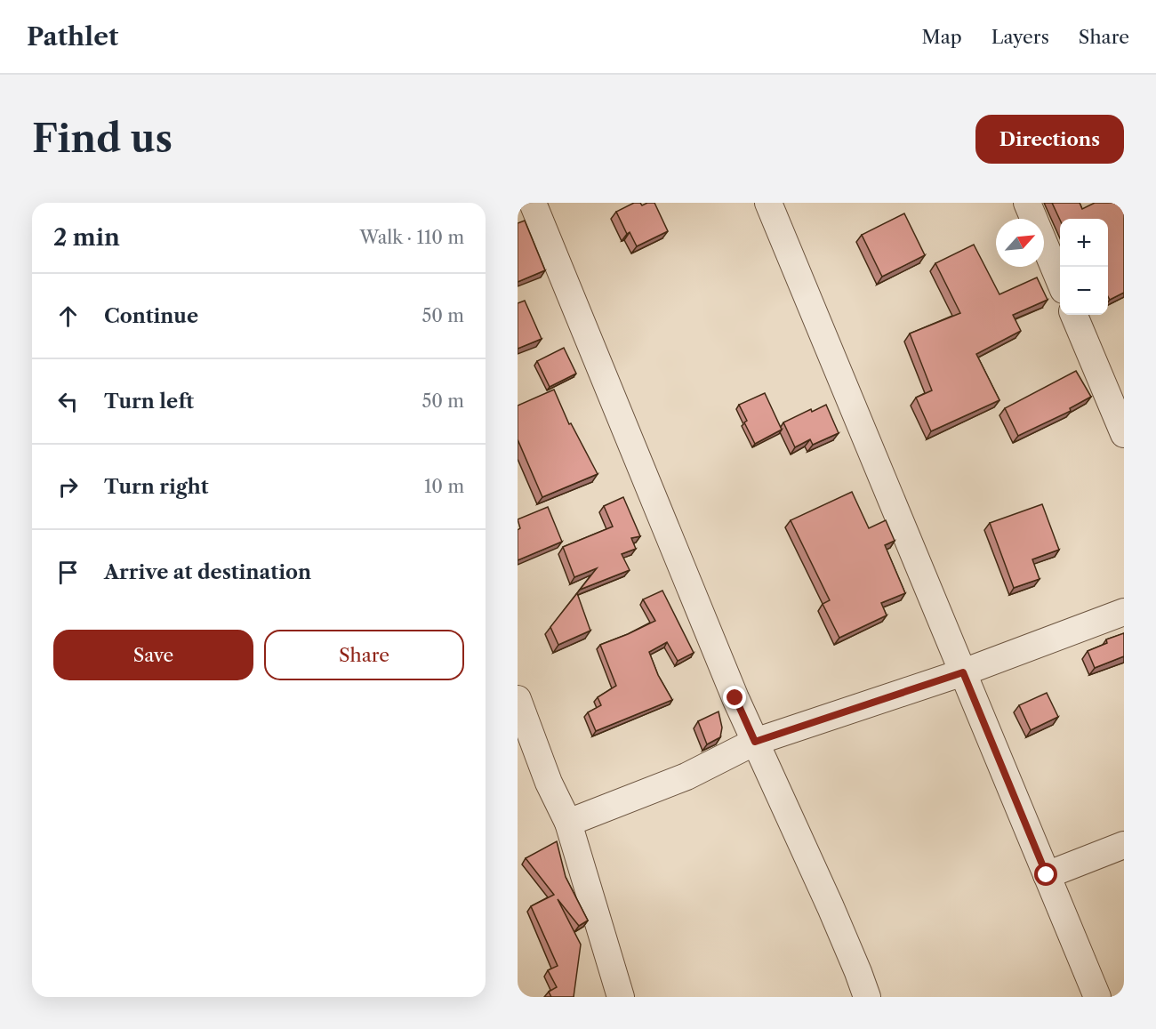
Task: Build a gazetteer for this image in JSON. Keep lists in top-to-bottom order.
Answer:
{
  "north": "top right",
  "page": {
    "header": "Pathlet",
    "nav": ["Map", "Layers", "Share"],
    "buttons": [
      "Directions",
      ["Save", "Share"]
    ],
    "title": "Find us",
    "heading": ["2 min", "Walk · 110 m"],
    "map_buttons": ["+", "−"],
    "list": [
      ["Continue", "50 m"],
      ["Turn left", "50 m"],
      ["Turn right", "10 m"],
      "Arrive at destination"
    ]
  }
}
